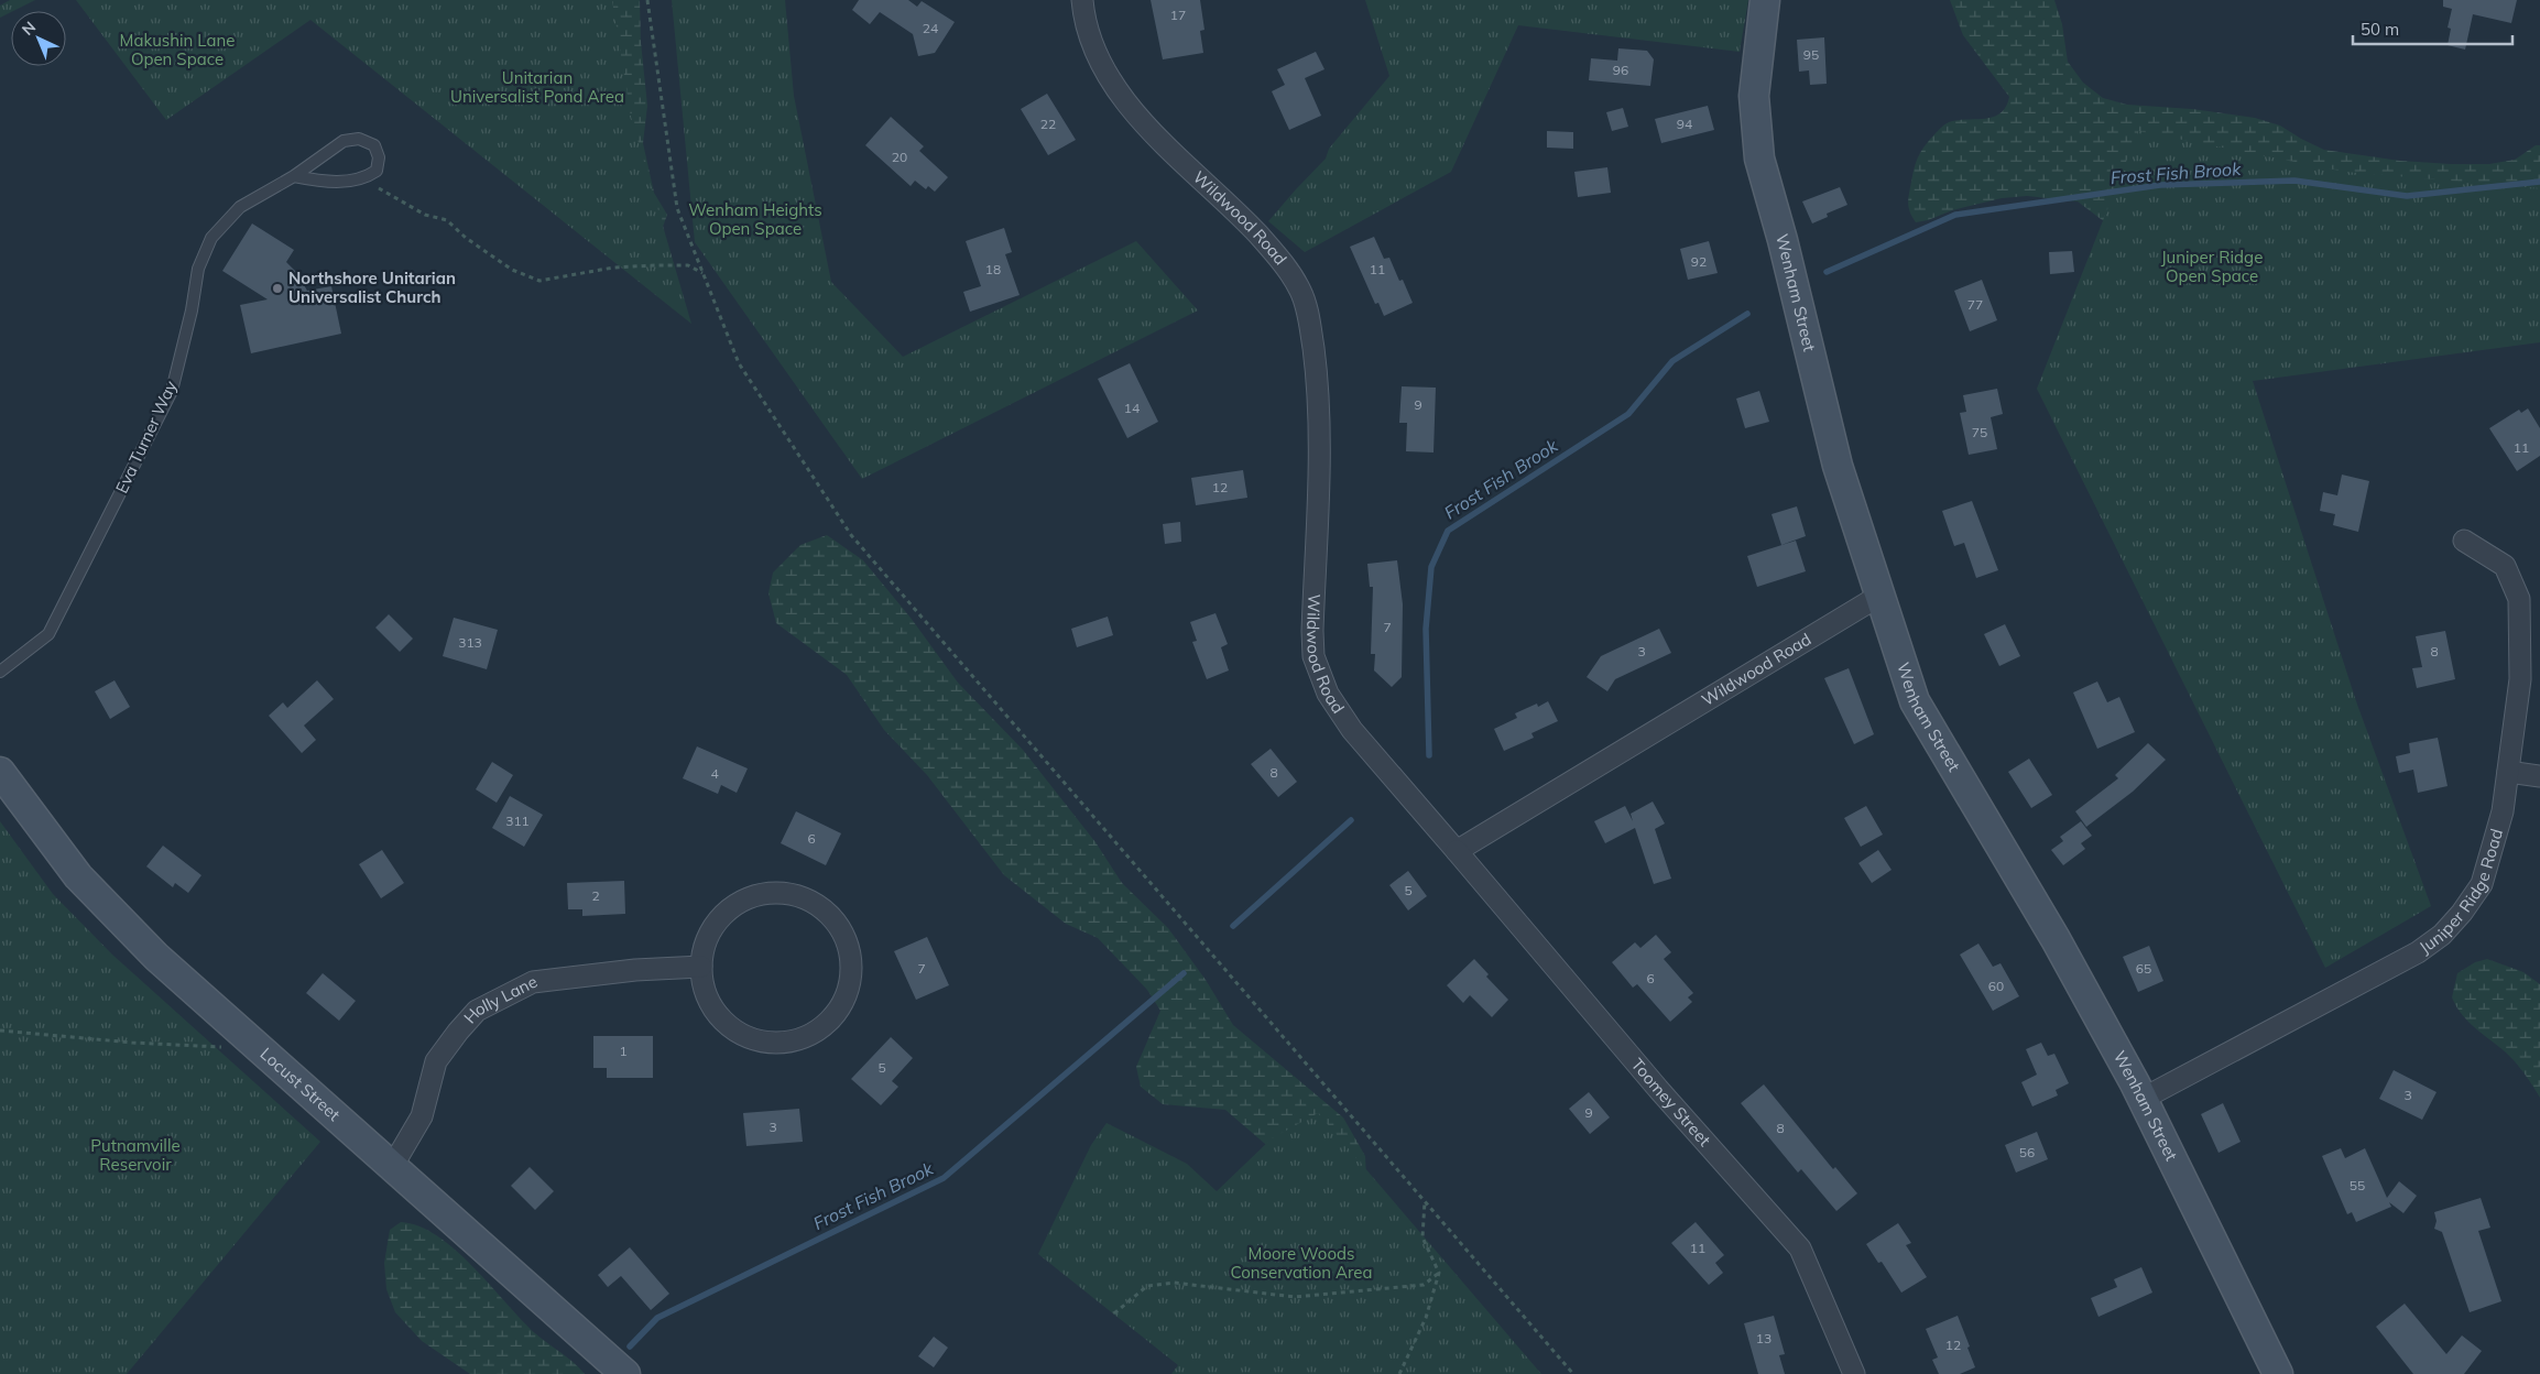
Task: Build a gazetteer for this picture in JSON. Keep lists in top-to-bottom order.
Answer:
{
  "streets": {
    "main road": ["Wenham Street", "Locust Street"],
    "street": [
      "Wildwood Road",
      "Juniper Ridge Road",
      "Holly Lane",
      "Toomey Street"
    ],
    "lane": ["Eva Turner Way"]
  },
  "crossings": [
    ["Wildwood Road", "Wenham Street"],
    ["Wildwood Road", "Toomey Street"],
    ["Wenham Street", "Juniper Ridge Road"],
    ["Holly Lane", "Locust Street"]
  ],
  "water": ["Frost Fish Brook"],
  "parks": [
    "Makushin Lane Open Space",
    "Unitarian Universalist Pond Area",
    "Wenham Heights Open Space",
    "Juniper Ridge Open Space",
    "Putnamville Reservoir",
    "Moore Woods Conservation Area"
  ],
  "places": ["Northshore Unitarian Universalist Church"],
  "house_numbers": [
    "17",
    "24",
    "95",
    "96",
    "22",
    "94",
    "20",
    "92",
    "18",
    "11",
    "77",
    "9",
    "14",
    "75",
    "11",
    "12",
    "7",
    "313",
    "3",
    "8",
    "8",
    "4",
    "311",
    "6",
    "5",
    "2",
    "7",
    "65",
    "6",
    "60",
    "1",
    "5",
    "3",
    "9",
    "3",
    "8",
    "56",
    "55",
    "11",
    "13",
    "12"
  ],
  "scale_bar": "50 m",
  "north": "top left"
}
